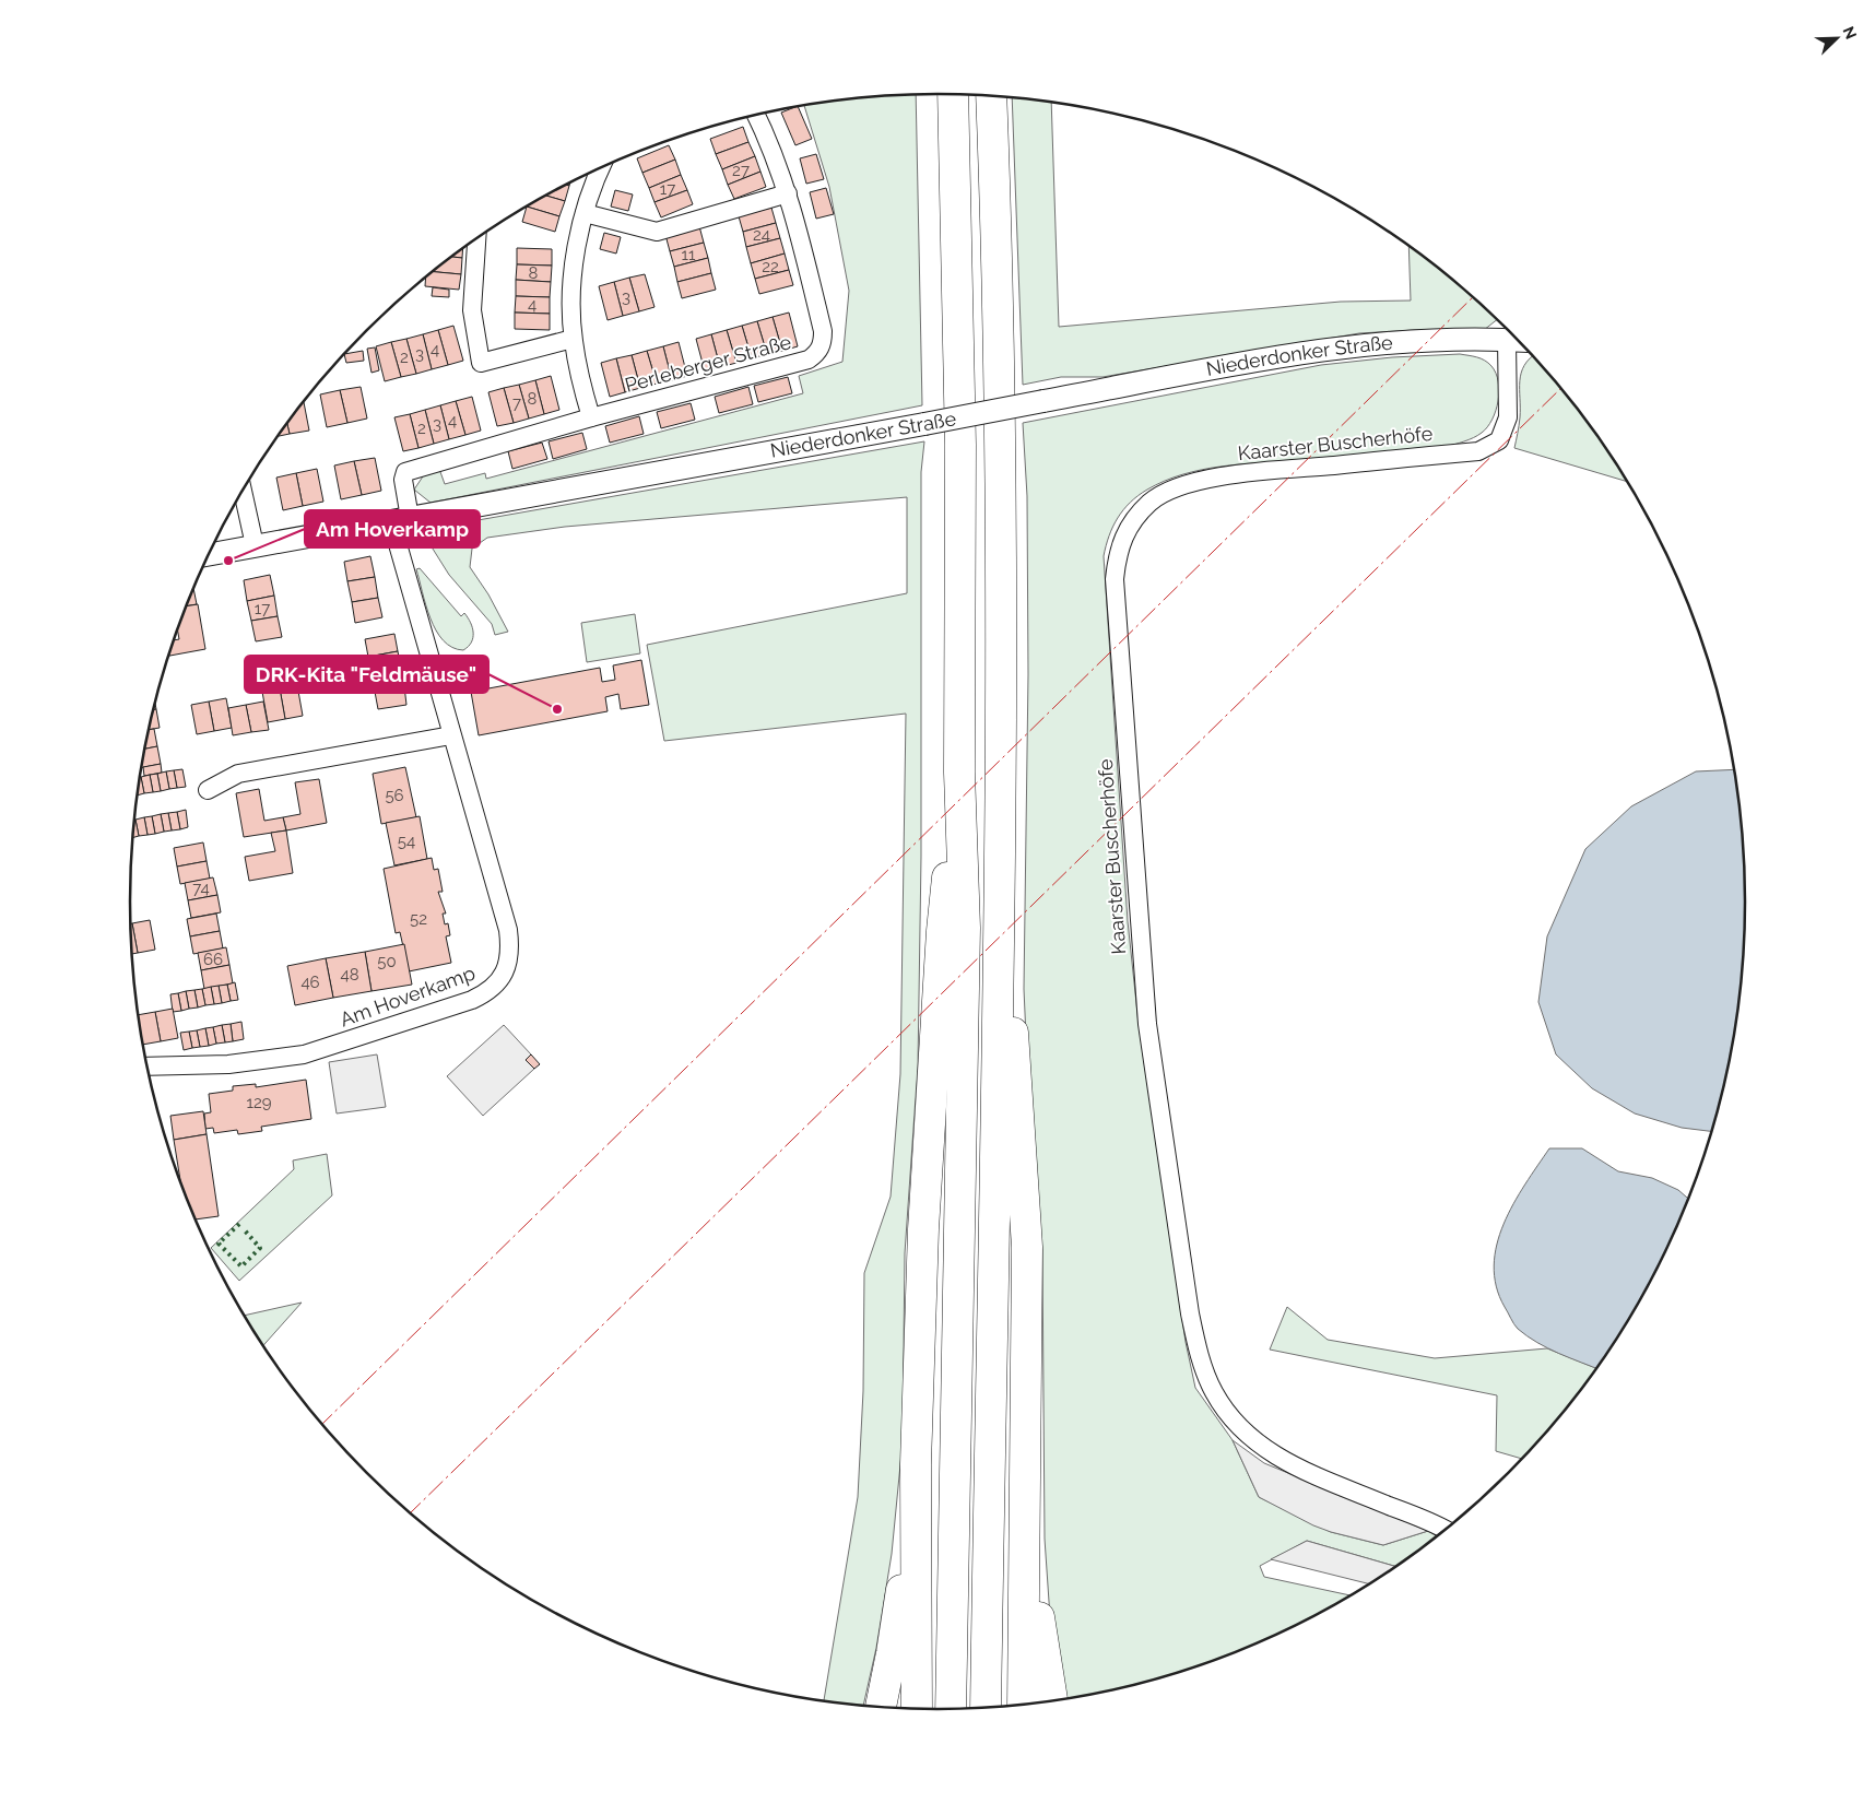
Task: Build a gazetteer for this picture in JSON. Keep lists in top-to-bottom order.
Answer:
{
  "streets": {
    "street": [
      "Niederdonker Straße",
      "Perleberger Straße",
      "Kaarster Buscherhöfe",
      "Am Hoverkamp"
    ]
  },
  "crossings": [
    ["Niederdonker Straße", "Perleberger Straße"],
    ["Niederdonker Straße", "Kaarster Buscherhöfe"],
    ["Niederdonker Straße", "Am Hoverkamp"],
    ["Perleberger Straße", "Am Hoverkamp"]
  ],
  "places": ["Am Hoverkamp", "DRK-Kita \"Feldmäuse\""],
  "house_numbers": [
    "27",
    "17",
    "24",
    "11",
    "22",
    "8",
    "3",
    "4",
    "4",
    "3",
    "2",
    "8",
    "7",
    "4",
    "3",
    "2",
    "17",
    "56",
    "54",
    "74",
    "52",
    "66",
    "50",
    "48",
    "46",
    "129"
  ],
  "north": "top right"
}
